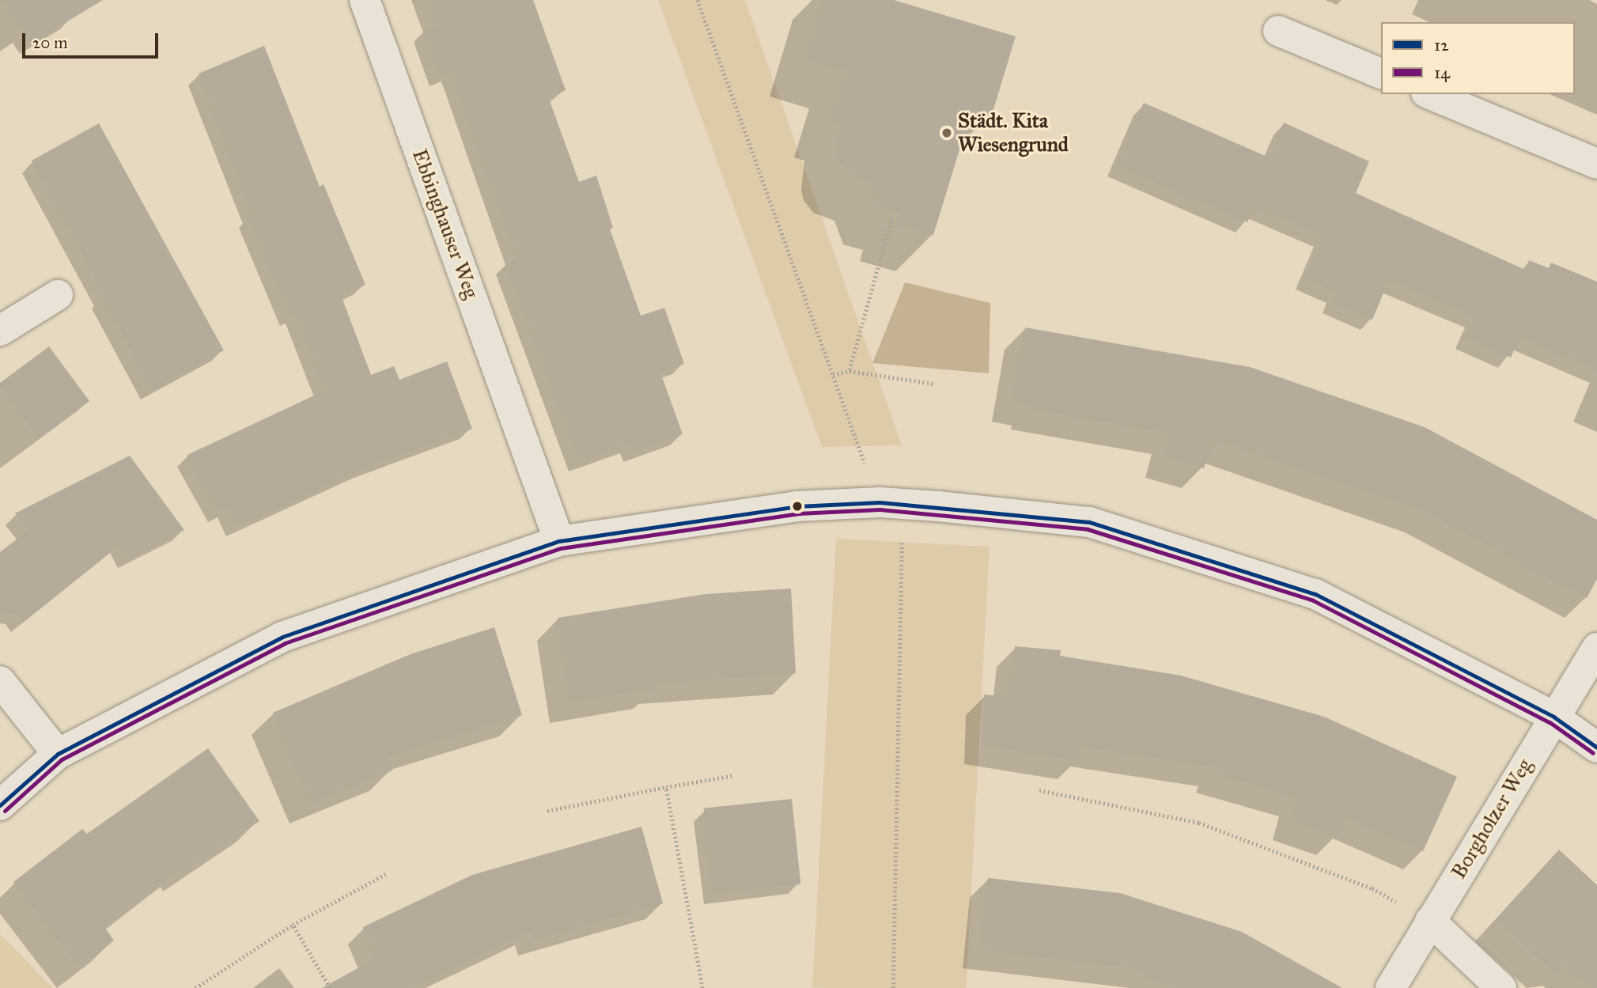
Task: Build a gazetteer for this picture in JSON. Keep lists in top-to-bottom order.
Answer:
{
  "streets": {
    "street": ["Ebbinghauser Weg", "Borgholzer Weg"]
  },
  "places": ["Städt. Kita Wiesengrund"],
  "lines": ["transit line 12", "transit line 14"],
  "legend": ["12", "14"],
  "scale_bar": "20 m"
}
